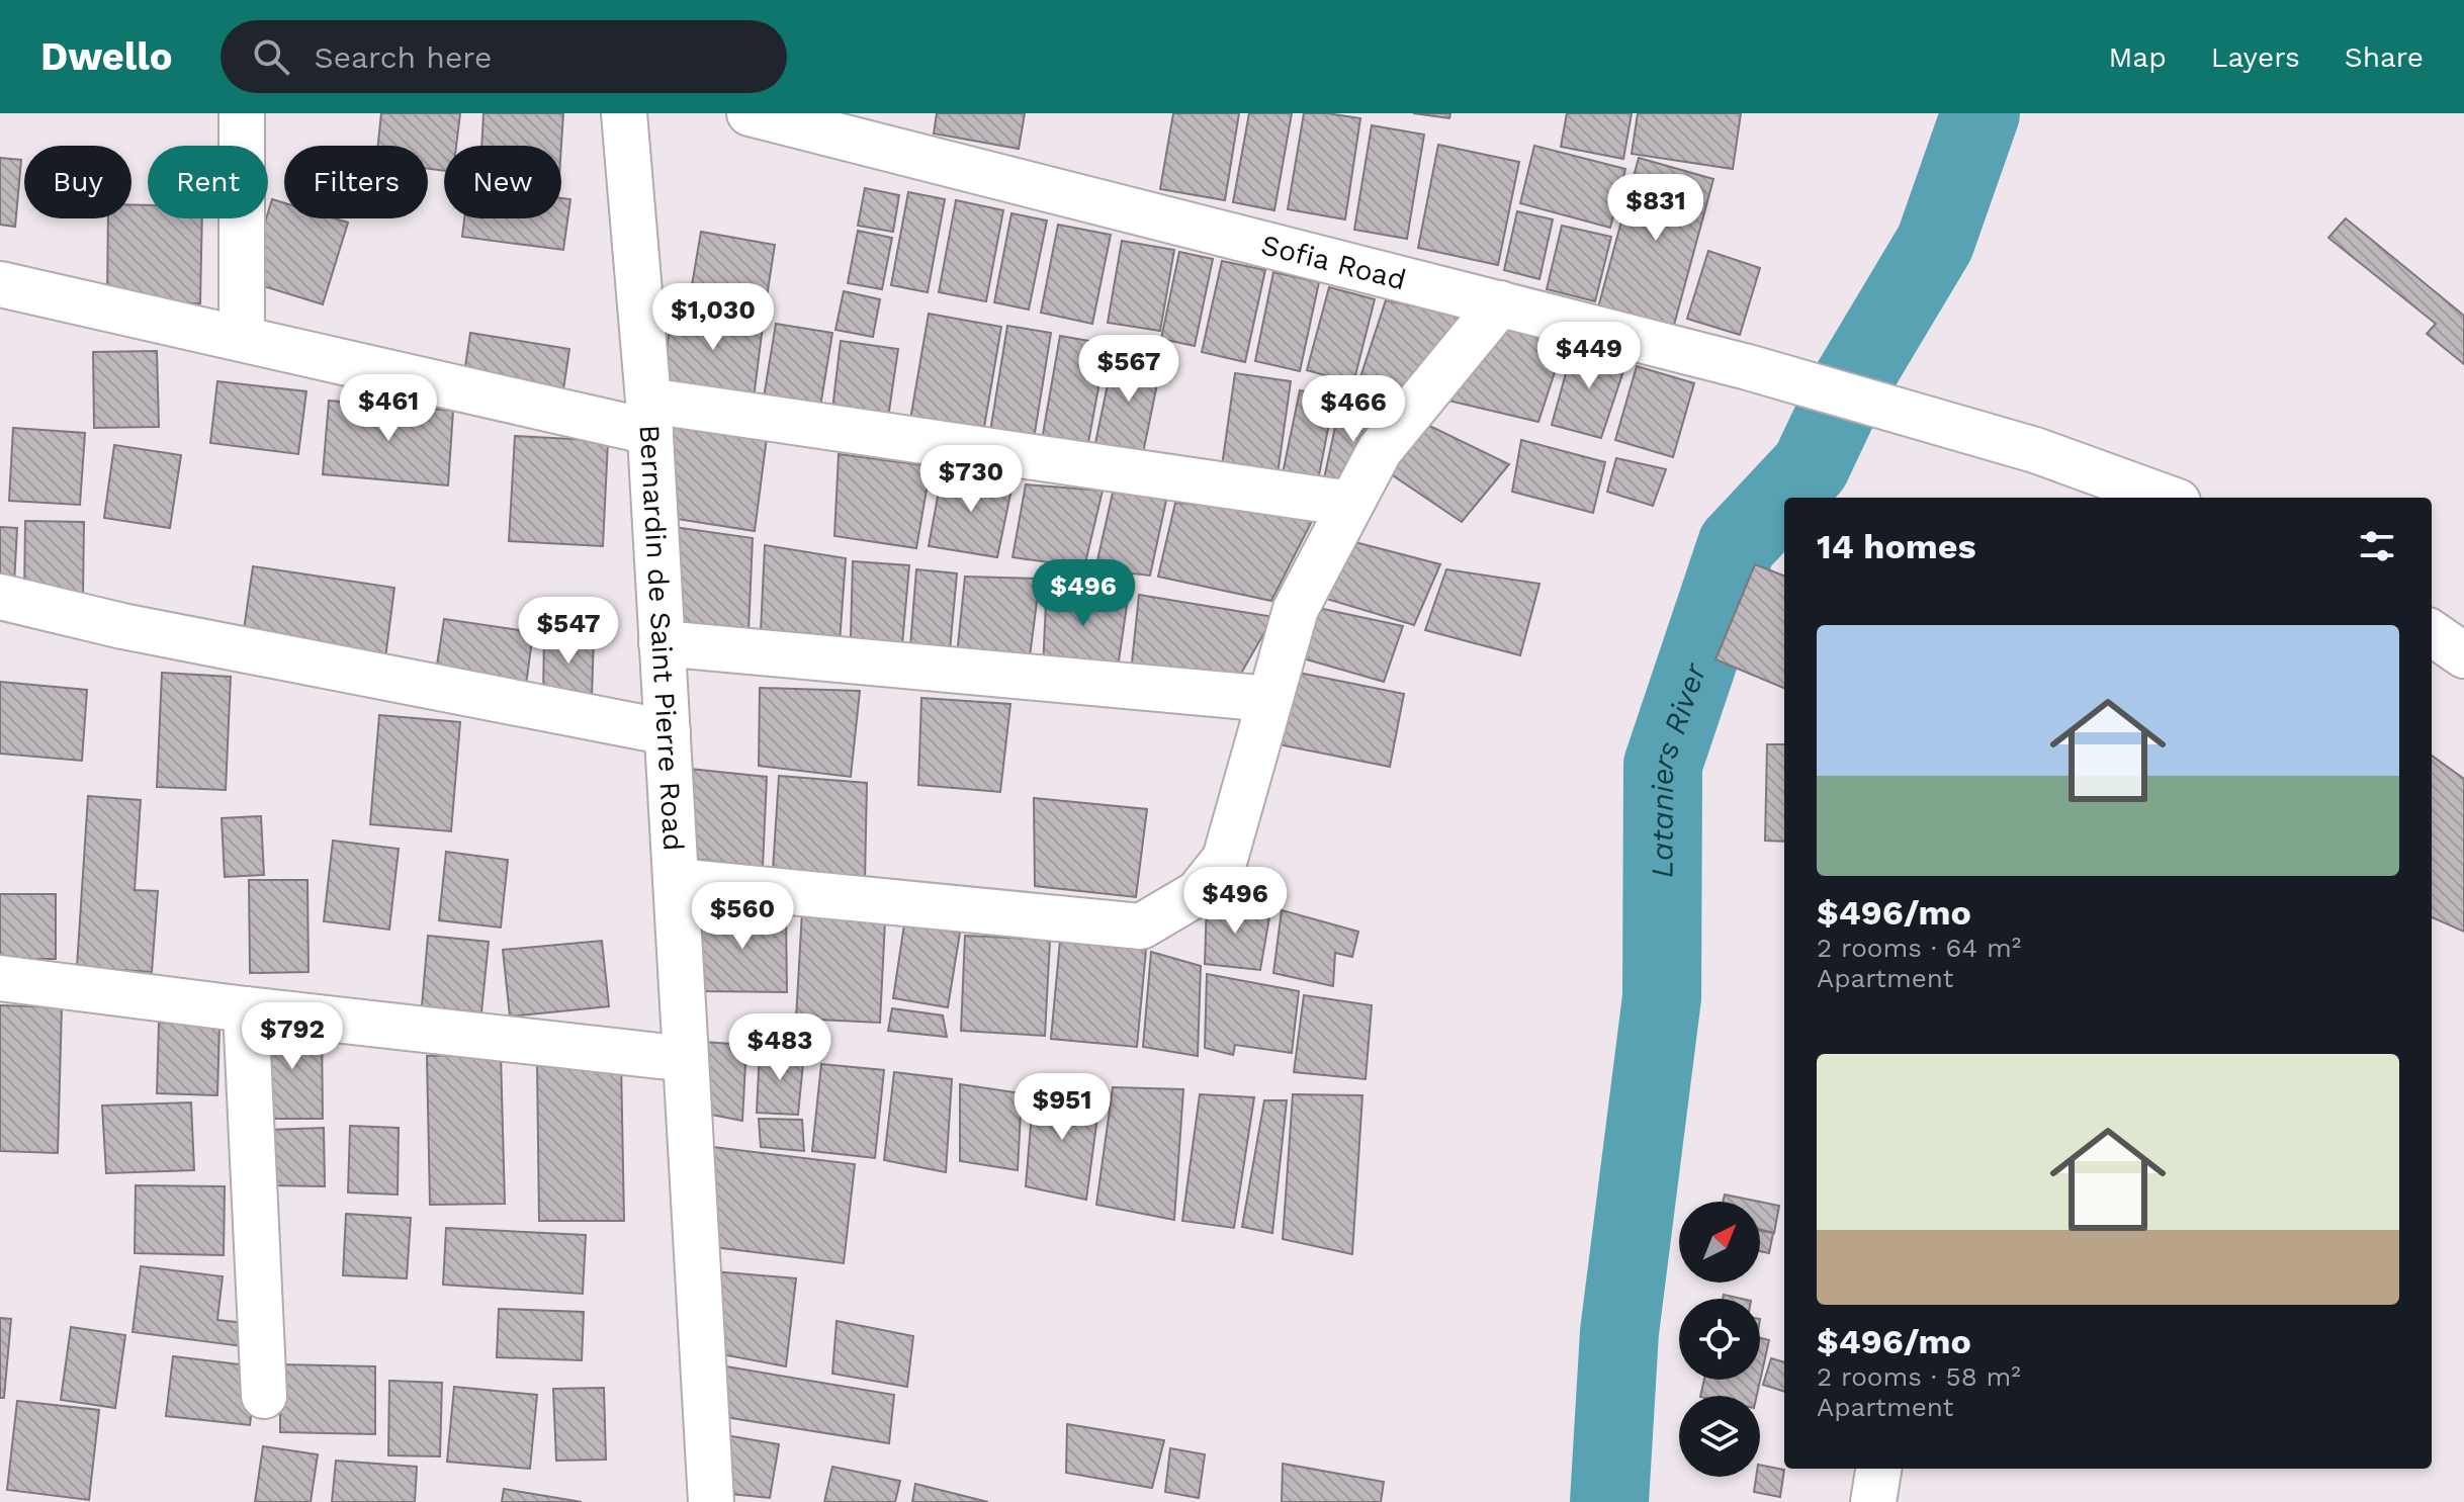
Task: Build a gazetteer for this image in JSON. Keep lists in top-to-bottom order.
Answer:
{
  "streets": {
    "street": ["Sofia Road", "Bernardin de Saint Pierre Road"]
  },
  "water": ["Lataniers River"],
  "north": "top right",
  "page": {
    "header": "Dwello",
    "search": "Search here",
    "nav": ["Map", "Layers", "Share"],
    "chip": [
      "Buy",
      "Rent",
      "Filters",
      "New"
    ],
    "price": [
      "$831",
      "$1,030",
      "$449",
      "$567",
      "$461",
      "$466",
      "$730",
      "$496",
      "$547",
      "$496",
      "$560",
      "$792",
      "$483",
      "$951"
    ],
    "heading": "14 homes",
    "list": [
      {
        "name": "$496/mo",
        "note": "2 rooms · 64 m² · Apartment"
      },
      {
        "name": "$496/mo",
        "note": "2 rooms · 58 m² · Apartment"
      }
    ]
  }
}
